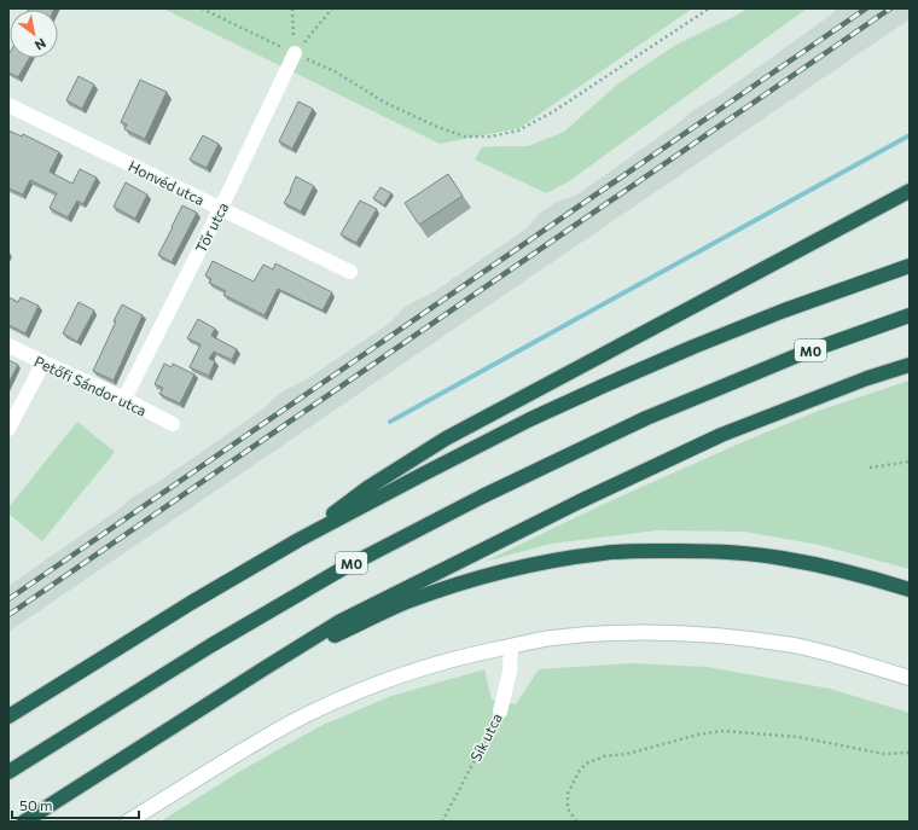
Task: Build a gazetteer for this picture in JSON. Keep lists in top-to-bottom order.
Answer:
{
  "streets": {
    "highway": ["M0"],
    "street": [
      "Honvéd utca",
      "Tőr utca",
      "Petőfi Sándor utca",
      "Sík utca"
    ]
  },
  "crossings": [
    ["Honvéd utca", "Tőr utca"],
    ["Tőr utca", "Petőfi Sándor utca"]
  ],
  "scale_bar": "50 m",
  "north": "bottom right"
}
